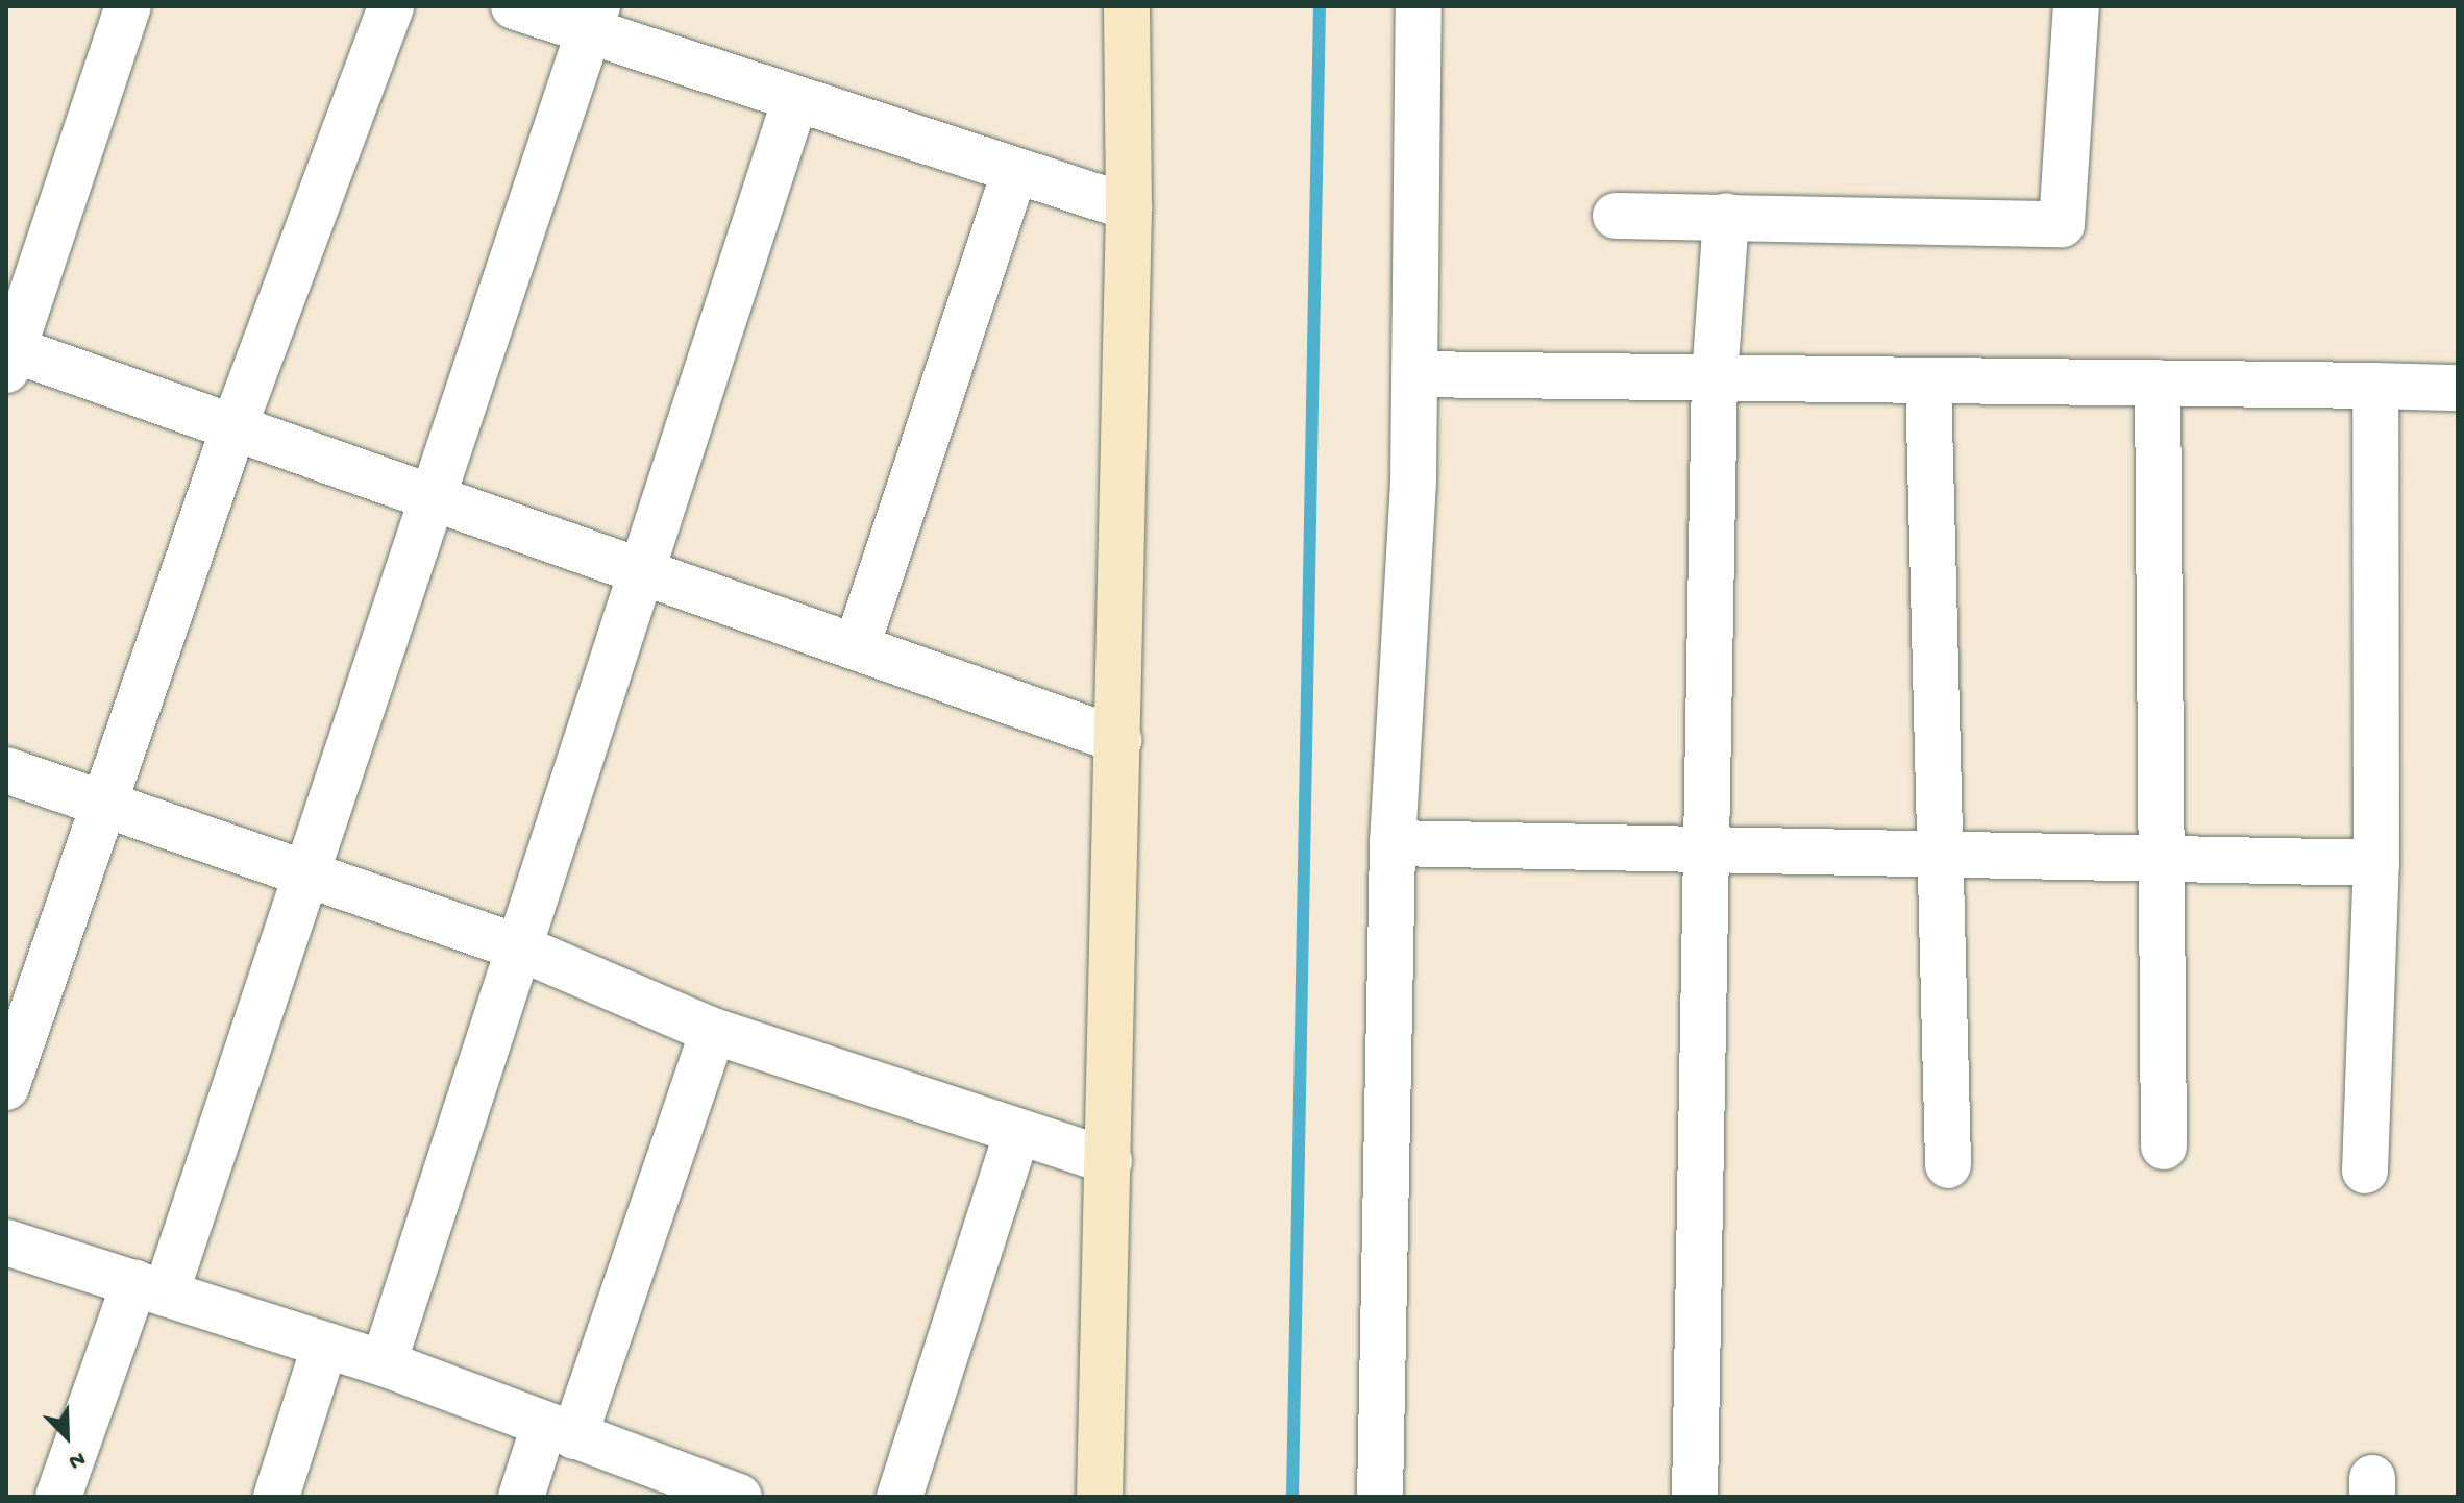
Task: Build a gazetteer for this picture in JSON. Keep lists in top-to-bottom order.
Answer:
{
  "north": "bottom right"
}
